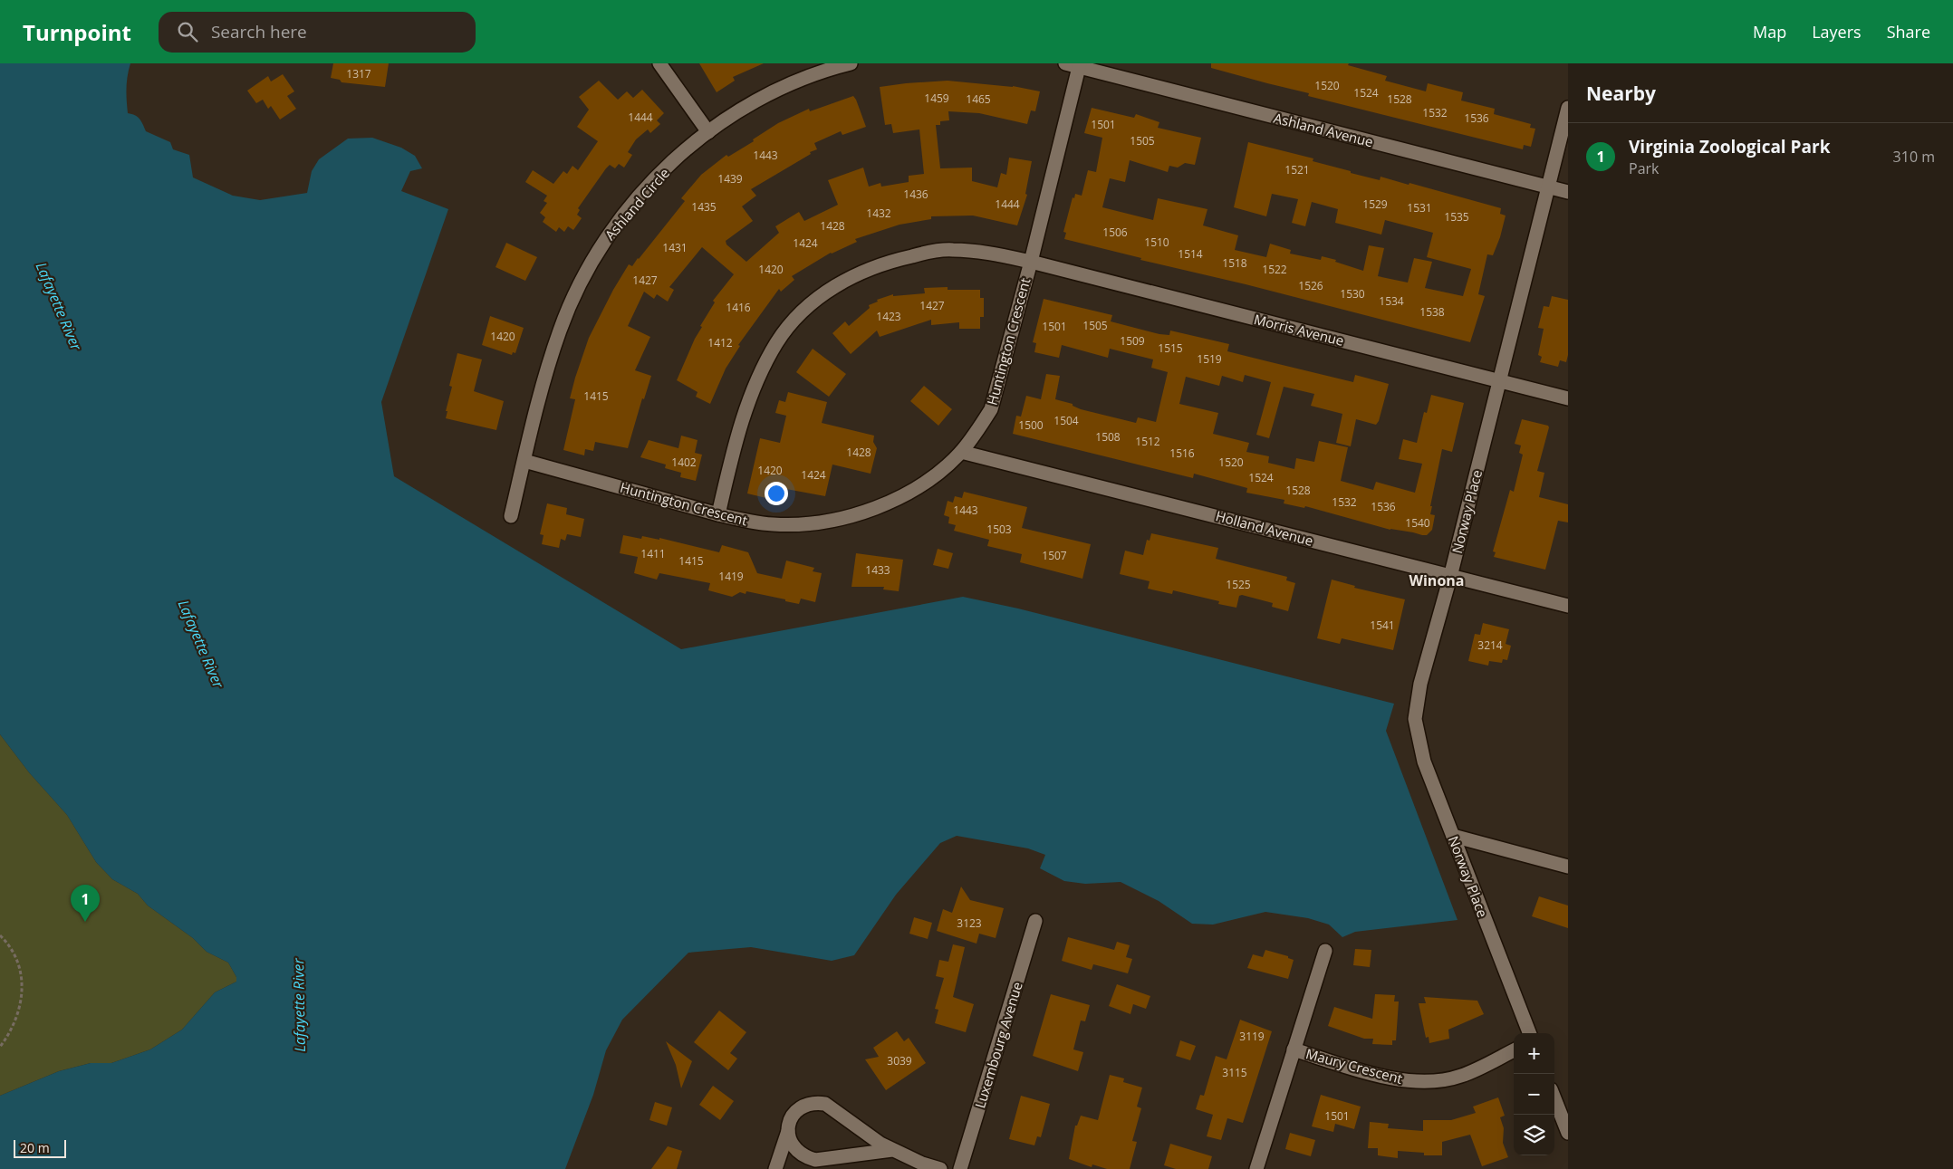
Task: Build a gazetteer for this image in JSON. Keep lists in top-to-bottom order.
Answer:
{
  "streets": {
    "street": [
      "Ashland Avenue",
      "Ashland Circle",
      "Morris Avenue",
      "Huntington Crescent",
      "Norway Place",
      "Holland Avenue",
      "Luxembourg Avenue",
      "Maury Crescent"
    ]
  },
  "crossings": [
    ["Ashland Avenue", "Huntington Crescent"],
    ["Ashland Avenue", "Norway Place"],
    ["Ashland Circle", "Huntington Crescent"],
    ["Morris Avenue", "Huntington Crescent"],
    ["Morris Avenue", "Norway Place"],
    ["Huntington Crescent", "Holland Avenue"],
    ["Norway Place", "Holland Avenue"]
  ],
  "districts": ["Winona"],
  "water": ["Lafayette River"],
  "house_numbers": [
    "1317",
    "1520",
    "1524",
    "1459",
    "1465",
    "1528",
    "1532",
    "1444",
    "1536",
    "1501",
    "1505",
    "1443",
    "1521",
    "1439",
    "1436",
    "1444",
    "1529",
    "1435",
    "1531",
    "1432",
    "1535",
    "1428",
    "1506",
    "1510",
    "1424",
    "1431",
    "1514",
    "1518",
    "1420",
    "1522",
    "1427",
    "1526",
    "1530",
    "1534",
    "1427",
    "1416",
    "1538",
    "1423",
    "1505",
    "1501",
    "1420",
    "1509",
    "1412",
    "1515",
    "1519",
    "1415",
    "1504",
    "1500",
    "1508",
    "1512",
    "1428",
    "1516",
    "1402",
    "1520",
    "1420",
    "1424",
    "1524",
    "1528",
    "1532",
    "1536",
    "1443",
    "1540",
    "1503",
    "1411",
    "1507",
    "1415",
    "1433",
    "1419",
    "1525",
    "1541",
    "3214",
    "3123",
    "3119",
    "3039",
    "3115",
    "1501"
  ],
  "scale_bar": "20 m",
  "page": {
    "header": "Turnpoint",
    "search": "Search here",
    "nav": ["Map", "Layers", "Share"],
    "heading": "Nearby",
    "list": [
      {
        "mark": "1",
        "name": "Virginia Zoological Park",
        "note": "Park",
        "value": "310 m"
      }
    ],
    "pins": "1",
    "map_buttons": ["+", "−"],
    "scale": "20 m"
  }
}
